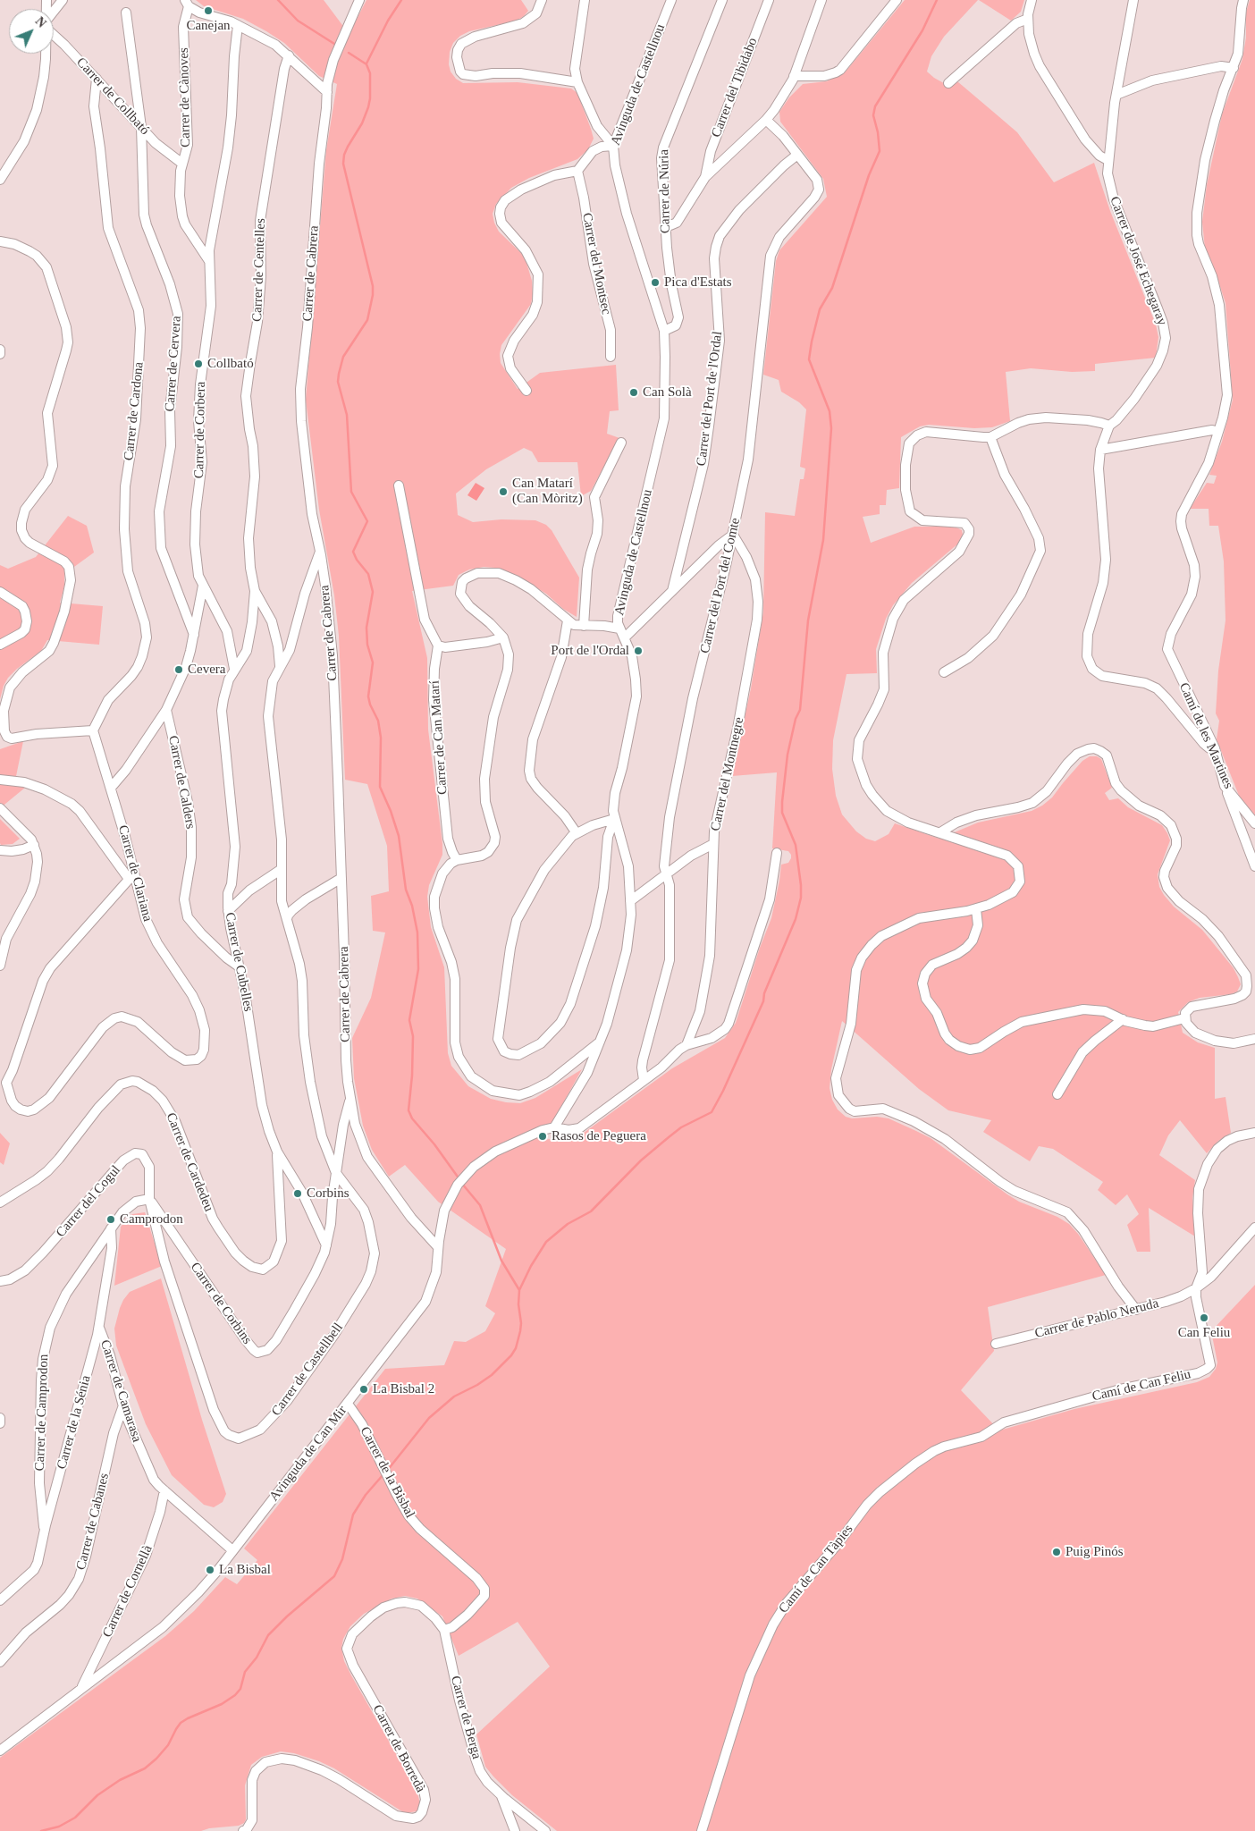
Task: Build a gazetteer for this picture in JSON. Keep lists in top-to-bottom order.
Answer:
{
  "streets": {
    "street": [
      "Avinguda de Castellnou",
      "Carrer del Tibidabo",
      "Carrer de Collbató",
      "Carrer de Cànoves",
      "Carrer de Núria",
      "Carrer de José Echegaray",
      "Carrer del Montsec",
      "Carrer de Centelles",
      "Carrer de Cabrera",
      "Carrer de Cervera",
      "Carrer del Port de l'Ordal",
      "Carrer de Cardona",
      "Carrer de Corbera",
      "Carrer del Port del Comte",
      "Camí de les Martines",
      "Carrer de Can Matarí",
      "Carrer del Montnegre",
      "Carrer de Calders",
      "Carrer de Clariana",
      "Carrer de Cubelles",
      "Carrer de Cardedeu",
      "Carrer del Cogul",
      "Carrer de Corbins",
      "Carrer de Pablo Neruda",
      "Carrer de Castellbell",
      "Camí de Can Feliu",
      "Carrer de Camarasa",
      "Carrer de Camprodon",
      "Carrer de la Sénia",
      "Avinguda de Can Mir",
      "Carrer de la Bisbal",
      "Carrer de Cabanes",
      "Camí de Can Tàpies",
      "Carrer de Cornellà",
      "Carrer de Berga",
      "Carrer de Borredà"
    ]
  },
  "crossings": [
    ["Avinguda de Castellnou", "Carrer de Núria"],
    ["Avinguda de Castellnou", "Avinguda de Can Mir"],
    ["Carrer de Collbató", "Carrer de Cànoves"],
    ["Carrer de Collbató", "Carrer de Cervera"],
    ["Carrer de Collbató", "Carrer de Cardona"],
    ["Carrer de Cànoves", "Carrer de Corbera"],
    ["Carrer de José Echegaray", "Camí de les Martines"],
    ["Carrer de Centelles", "Carrer de Cubelles"],
    ["Carrer de Cabrera", "Carrer de Corbins"],
    ["Carrer de Cabrera", "Avinguda de Can Mir"],
    ["Carrer del Port de l'Ordal", "Carrer del Port del Comte"],
    ["Carrer de Cardona", "Carrer de Clariana"],
    ["Carrer de Corbera", "Carrer de Cubelles"],
    ["Carrer del Port del Comte", "Carrer del Montnegre"],
    ["Carrer del Port del Comte", "Avinguda de Can Mir"],
    ["Carrer del Montnegre", "Avinguda de Can Mir"],
    ["Carrer de Calders", "Carrer de Cubelles"],
    ["Carrer de Cubelles", "Carrer de Cardedeu"],
    ["Carrer de Cubelles", "Carrer de Corbins"],
    ["Carrer del Cogul", "Carrer de Corbins"],
    ["Carrer del Cogul", "Carrer de Castellbell"],
    ["Carrer del Cogul", "Carrer de Camprodon"],
    ["Carrer de Corbins", "Carrer de Castellbell"],
    ["Carrer de Corbins", "Carrer de Camprodon"],
    ["Carrer de Pablo Neruda", "Camí de Can Feliu"],
    ["Carrer de Castellbell", "Carrer de Camprodon"],
    ["Camí de Can Feliu", "Camí de Can Tàpies"],
    ["Carrer de Camarasa", "Carrer de la Sénia"],
    ["Carrer de Camarasa", "Avinguda de Can Mir"],
    ["Carrer de Camarasa", "Carrer de Cabanes"],
    ["Carrer de Camarasa", "Carrer de Cornellà"],
    ["Carrer de Camprodon", "Carrer de la Sénia"],
    ["Avinguda de Can Mir", "Carrer de la Bisbal"],
    ["Avinguda de Can Mir", "Carrer de Cornellà"],
    ["Carrer de la Bisbal", "Carrer de Berga"],
    ["Carrer de la Bisbal", "Carrer de Borredà"],
    ["Carrer de Berga", "Carrer de Borredà"]
  ],
  "places": [
    "Canejan",
    "Pica d'Estats",
    "Collbató",
    "Can Solà",
    "Can Matarí (Can Mòritz)",
    "Port de l'Ordal",
    "Cevera",
    "Rasos de Peguera",
    "Corbins",
    "Camprodon",
    "Can Feliu",
    "La Bisbal 2",
    "Puig Pinós",
    "La Bisbal"
  ],
  "north": "top right"
}
